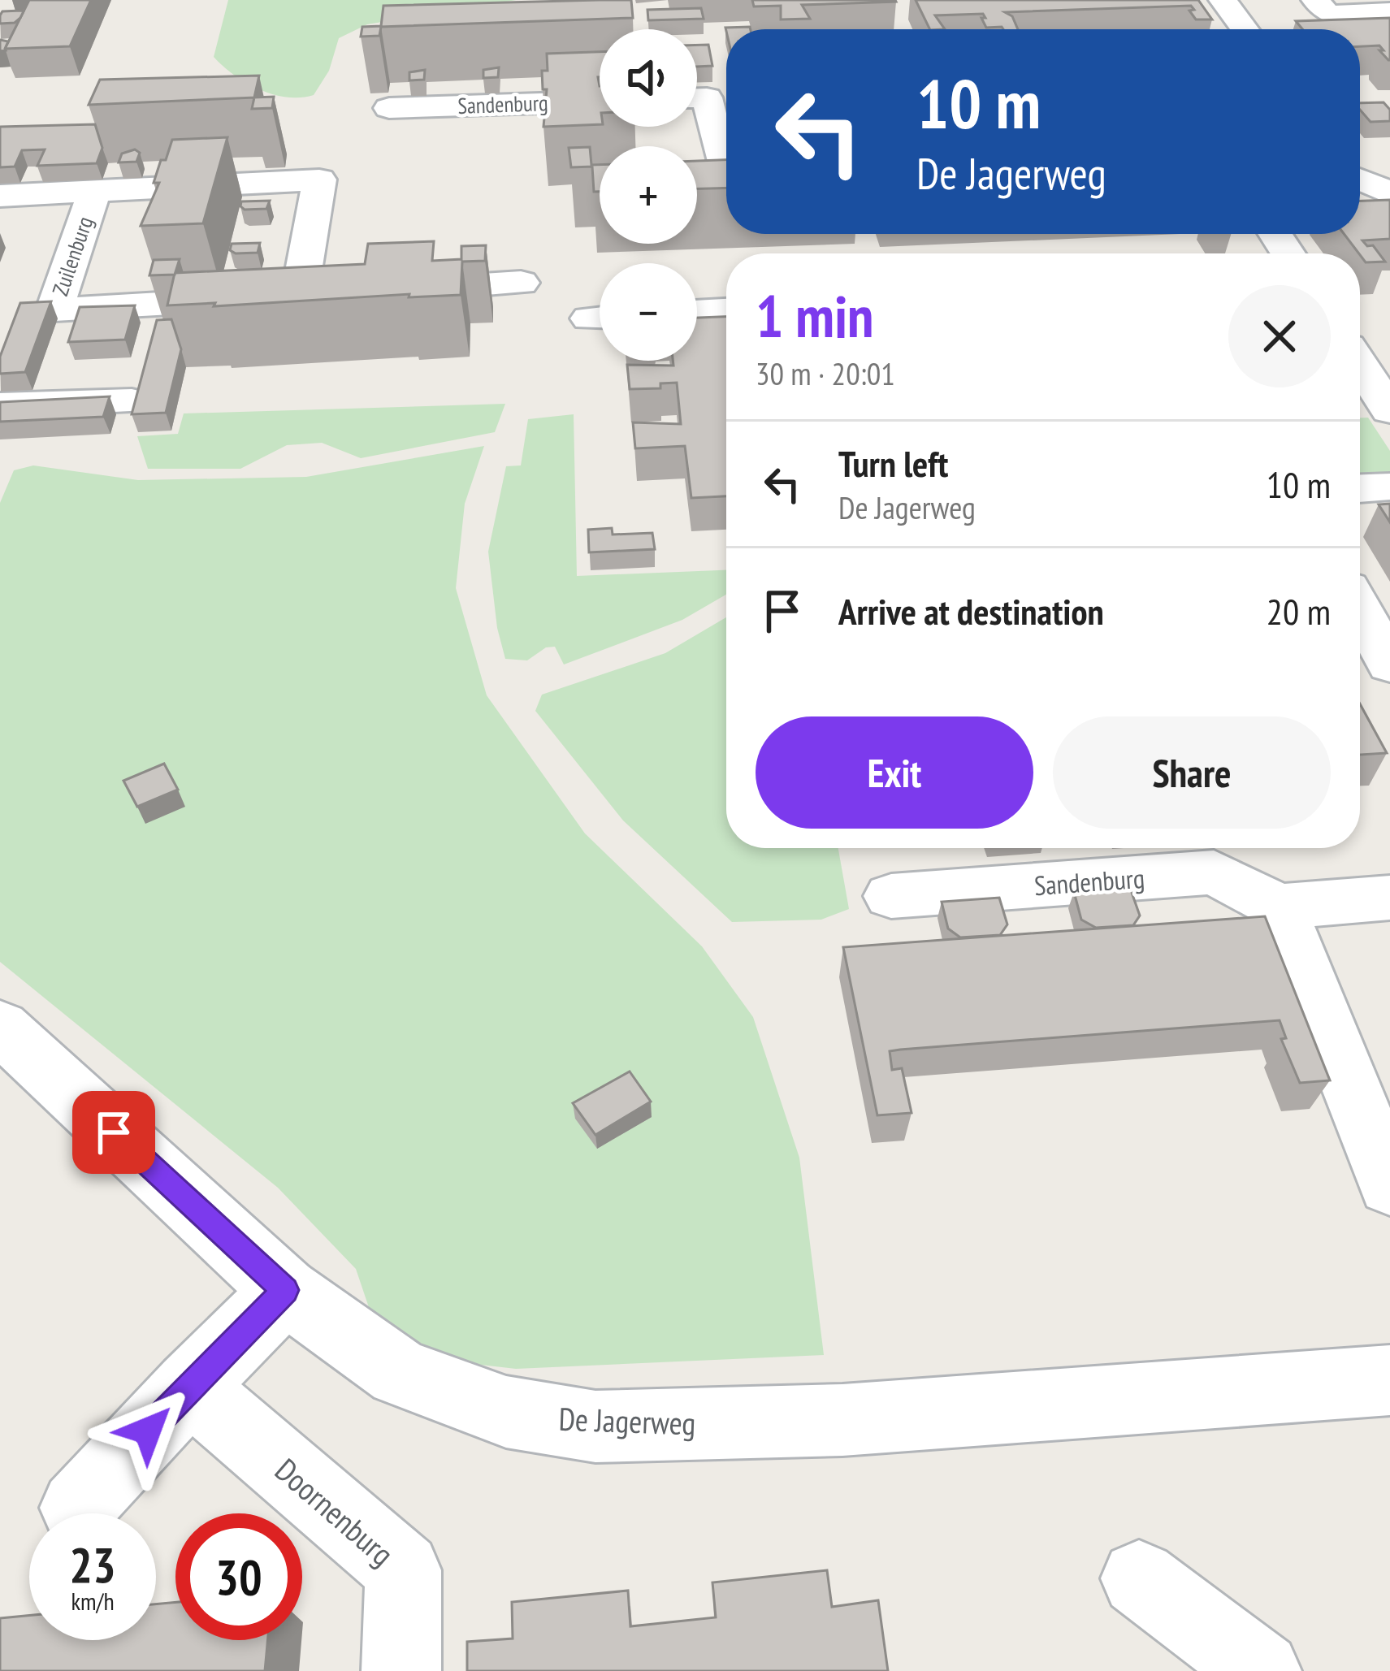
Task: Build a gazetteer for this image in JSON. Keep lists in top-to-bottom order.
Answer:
{
  "streets": {
    "street": [
      "Sandenburg",
      "Zuilenburg",
      "De Jagerweg",
      "Doornenburg"
    ]
  },
  "page": {
    "map_buttons": ["+", "−"],
    "turn": ["10 m", "De Jagerweg"],
    "heading": ["1 min", "30 m · 20:01"],
    "list": [
      {
        "name": "Turn left",
        "note": "De Jagerweg",
        "value": "10 m"
      },
      {
        "name": "Arrive at destination",
        "value": "20 m"
      }
    ],
    "buttons": ["Exit", "Share"],
    "speed": "23 km/h",
    "limit": "30"
  }
}
